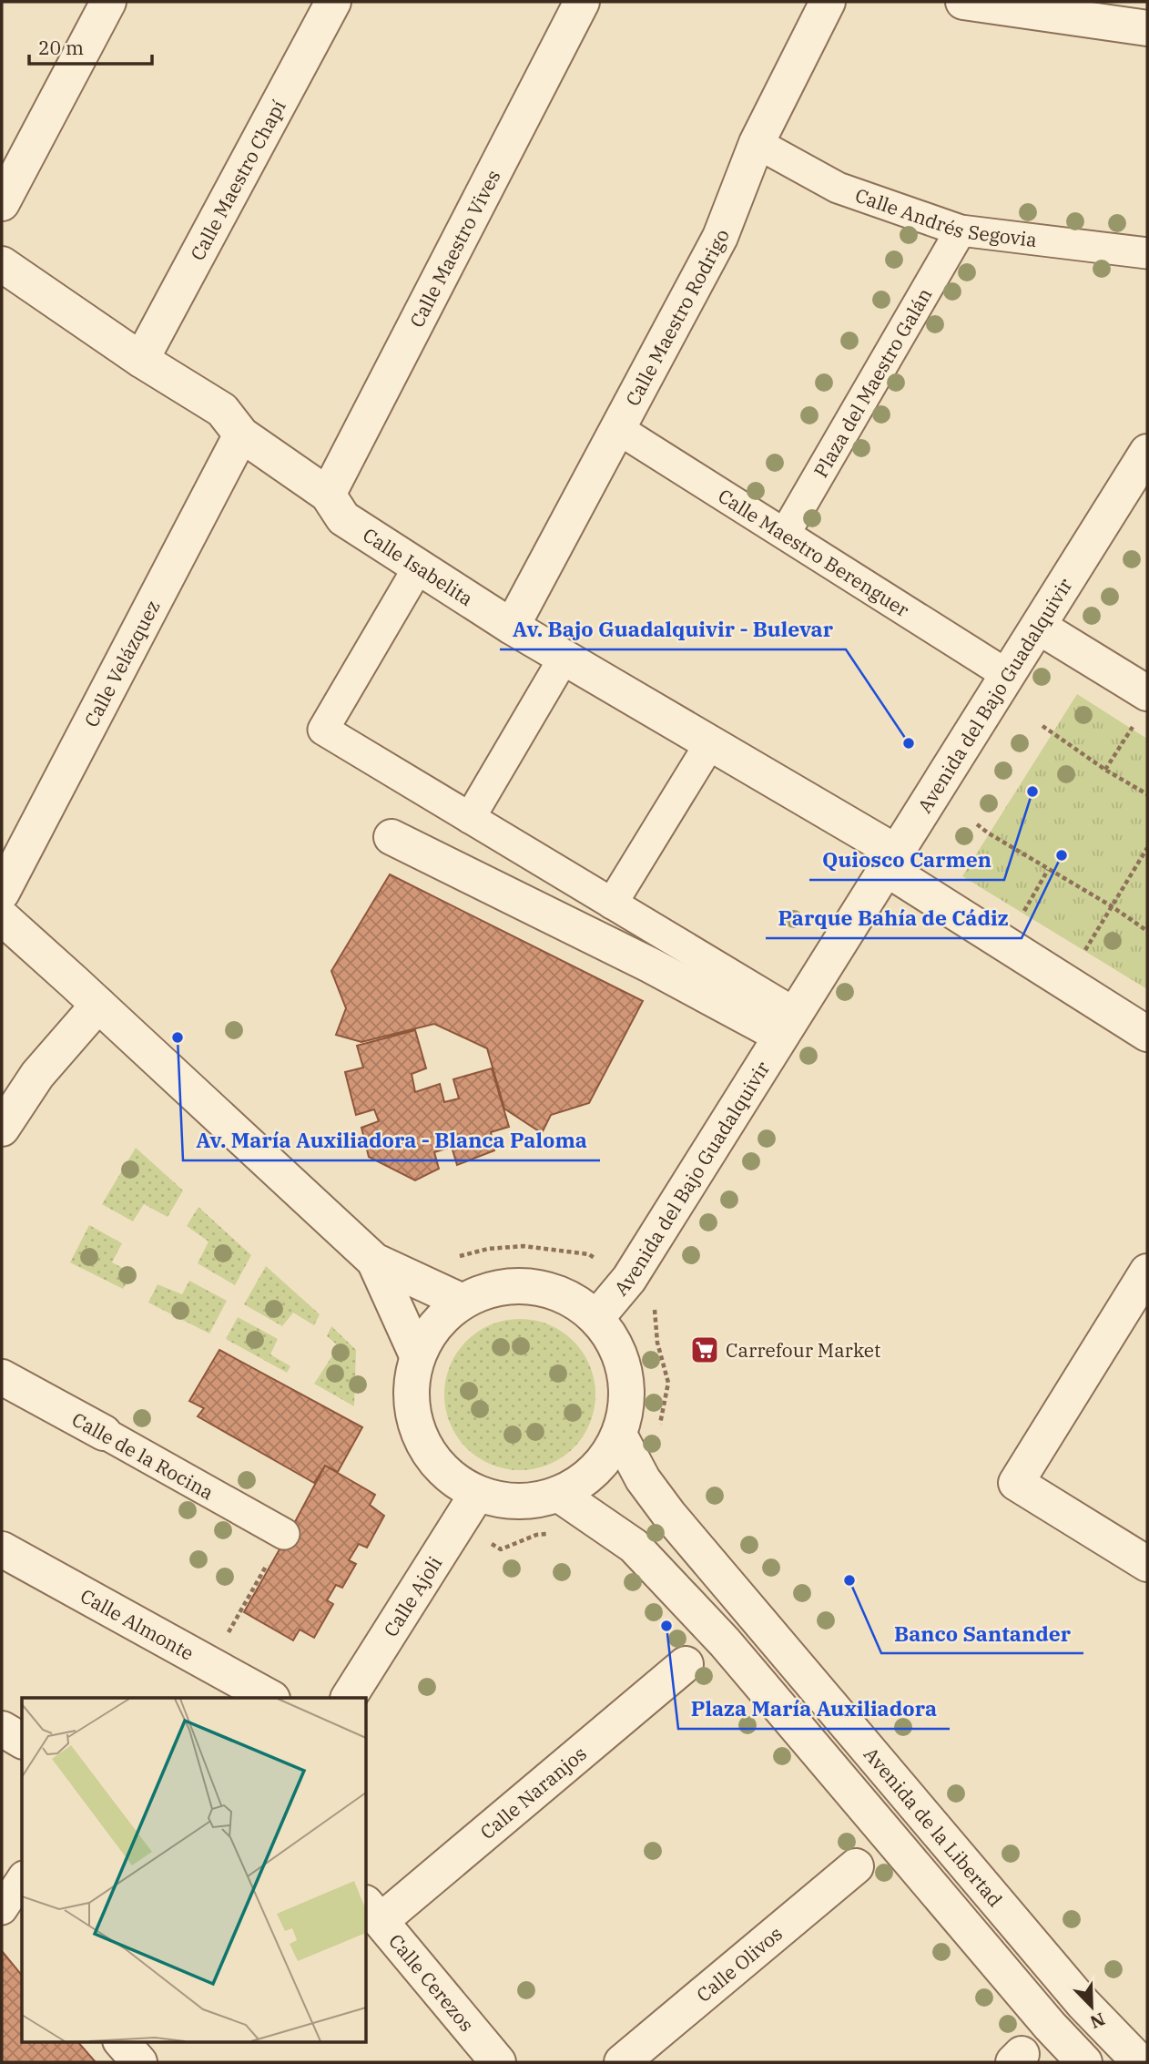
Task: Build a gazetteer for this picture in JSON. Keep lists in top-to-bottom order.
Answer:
{
  "streets": {
    "street": [
      "Calle Maestro Chapí",
      "Calle Andrés Segovia",
      "Calle Maestro Vives",
      "Calle Maestro Rodrigo",
      "Plaza del Maestro Galán",
      "Calle Maestro Berenguer",
      "Calle Isabelita",
      "Calle Velázquez",
      "Avenida del Bajo Guadalquivir",
      "Calle de la Rocina",
      "Calle Ajoli",
      "Calle Almonte",
      "Calle Naranjos",
      "Avenida de la Libertad",
      "Calle Olivos",
      "Calle Cerezos"
    ]
  },
  "crossings": [
    ["Calle Maestro Chapí", "Calle Isabelita"],
    ["Calle Andrés Segovia", "Calle Maestro Rodrigo"],
    ["Calle Andrés Segovia", "Plaza del Maestro Galán"],
    ["Calle Maestro Vives", "Calle Isabelita"],
    ["Calle Maestro Rodrigo", "Calle Maestro Berenguer"],
    ["Calle Maestro Rodrigo", "Calle Isabelita"],
    ["Plaza del Maestro Galán", "Calle Maestro Berenguer"],
    ["Calle Maestro Berenguer", "Avenida del Bajo Guadalquivir"],
    ["Calle Isabelita", "Calle Velázquez"],
    ["Calle Isabelita", "Avenida del Bajo Guadalquivir"],
    ["Avenida del Bajo Guadalquivir", "Calle Ajoli"],
    ["Avenida del Bajo Guadalquivir", "Avenida de la Libertad"],
    ["Calle Ajoli", "Avenida de la Libertad"],
    ["Calle Naranjos", "Calle Cerezos"]
  ],
  "places": {
    "other": [
      "Av. Bajo Guadalquivir - Bulevar",
      "Quiosco Carmen",
      "Parque Bahía de Cádiz",
      "Av. María Auxiliadora - Blanca Paloma",
      "Banco Santander",
      "Plaza María Auxiliadora"
    ],
    "supermarket": ["Carrefour Market"]
  },
  "scale_bar": "20 m",
  "north": "bottom right"
}
